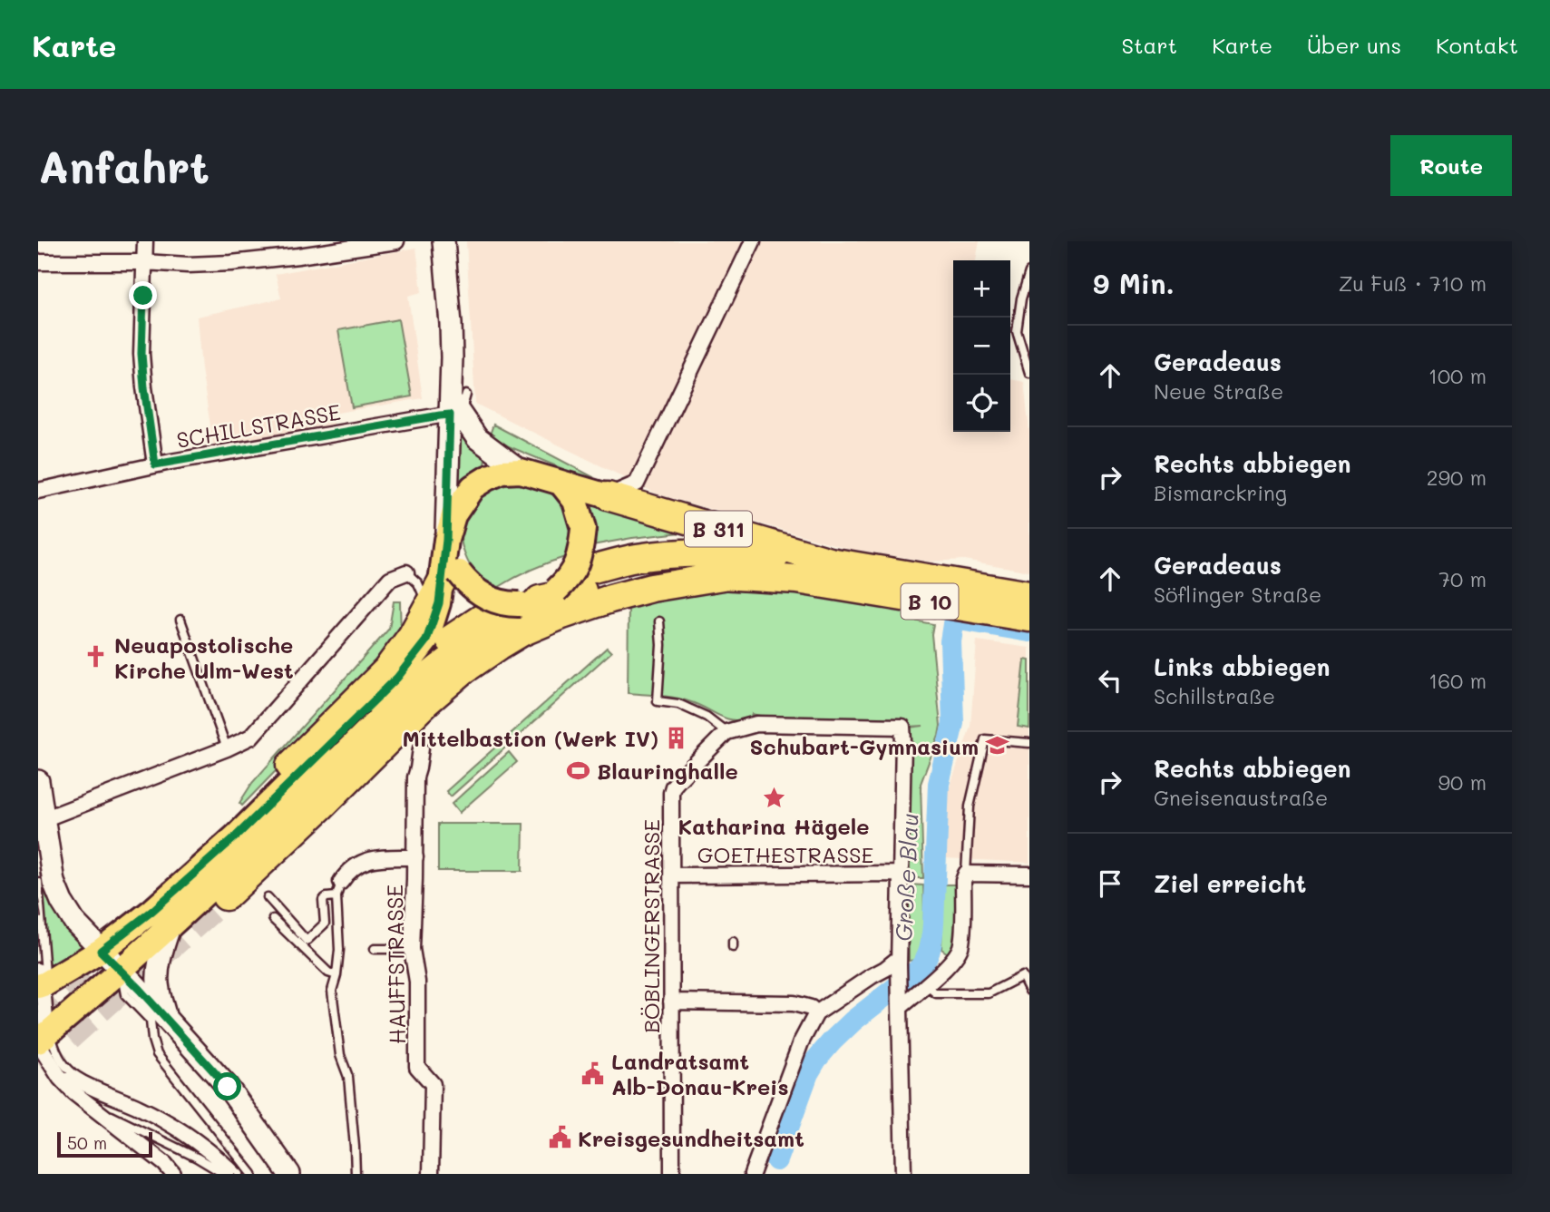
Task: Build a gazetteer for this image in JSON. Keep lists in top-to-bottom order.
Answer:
{
  "streets": {
    "highway": ["B 311", "B 10"],
    "street": [
      "SCHILLSTRASSE",
      "GOETHESTRASSE",
      "BÖBLINGERSTRASSE",
      "HAUFFSTRASSE"
    ]
  },
  "crossings": [
    ["B 311", "B 10"],
    ["GOETHESTRASSE", "BÖBLINGERSTRASSE"]
  ],
  "water": ["Große Blau"],
  "places": {
    "church": ["Neuapostolische Kirche Ulm-West"],
    "building": ["Mittelbastion (Werk IV)"],
    "school or university": ["Schubart-Gymnasium"],
    "sports": ["Blauringhalle"],
    "place": ["Katharina Hägele"],
    "public building": ["Landratsamt Alb-Donau-Kreis", "Kreisgesundheitsamt"]
  },
  "scale_bar": "50 m",
  "page": {
    "header": "Karte",
    "nav": [
      "Start",
      "Karte",
      "Über uns",
      "Kontakt"
    ],
    "buttons": "Route",
    "title": "Anfahrt",
    "heading": ["9 Min.", "Zu Fuß · 710 m"],
    "map_buttons": ["+", "−"],
    "list": [
      ["Geradeaus", "Neue Straße", "100 m"],
      ["Rechts abbiegen", "Bismarckring", "290 m"],
      ["Geradeaus", "Söflinger Straße", "70 m"],
      ["Links abbiegen", "Schillstraße", "160 m"],
      ["Rechts abbiegen", "Gneisenaustraße", "90 m"],
      "Ziel erreicht"
    ],
    "scale": "50 m"
  }
}
